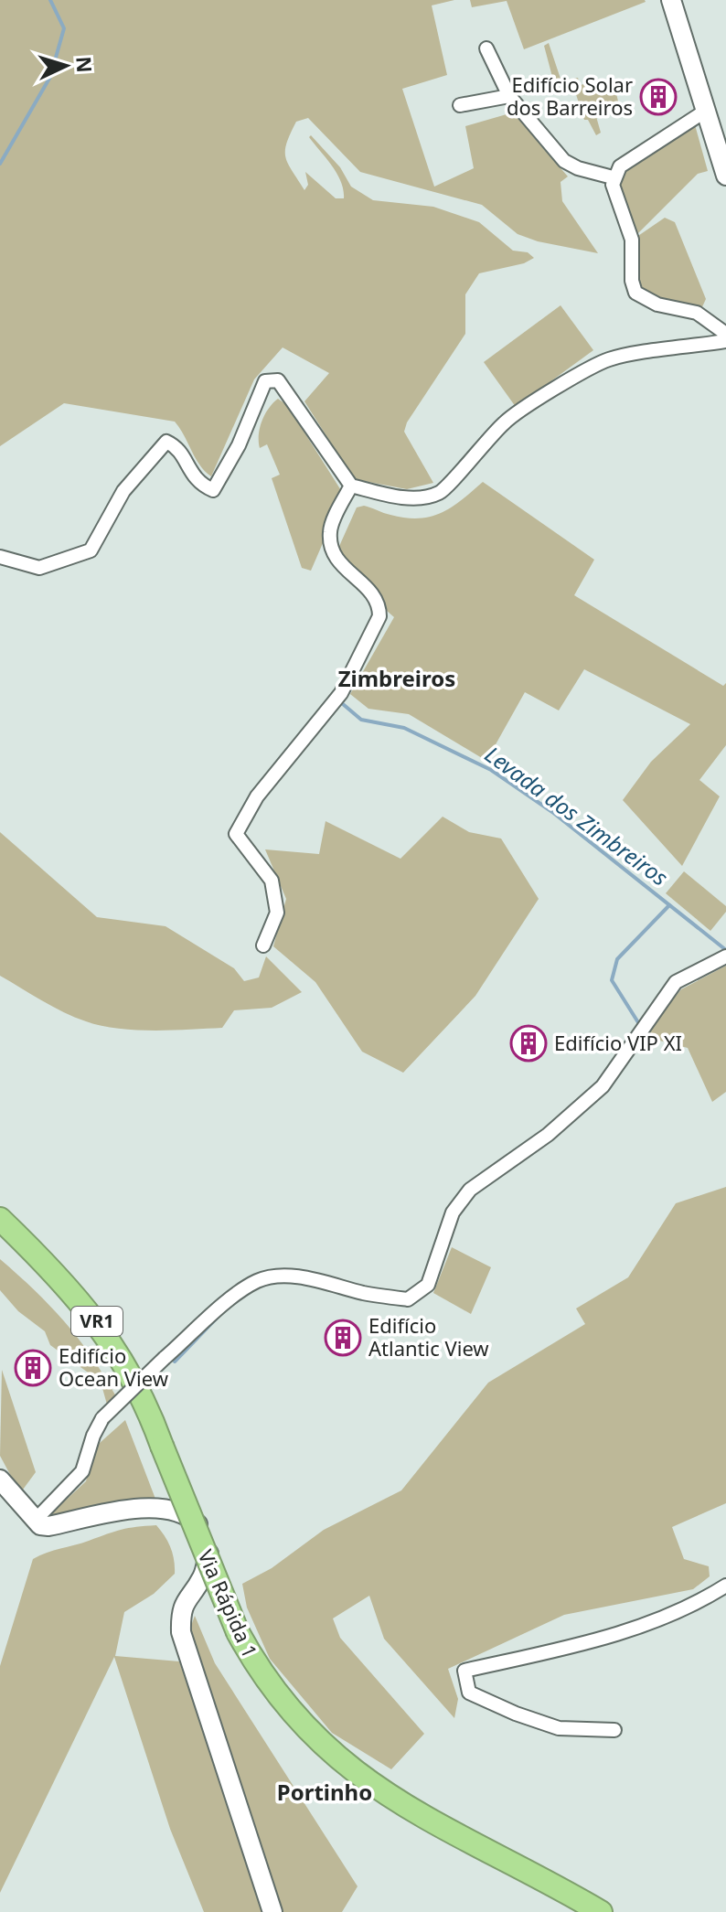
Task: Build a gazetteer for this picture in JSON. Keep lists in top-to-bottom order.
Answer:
{
  "streets": {
    "highway": ["VR1", "Via Rápida 1"]
  },
  "districts": ["Zimbreiros", "Portinho"],
  "water": ["Levada dos Zimbreiros"],
  "places": {
    "building": [
      "Edifício Solar dos Barreiros",
      "Edifício VIP XI",
      "Edifício Atlantic View",
      "Edifício Ocean View"
    ]
  },
  "north": "right"
}
